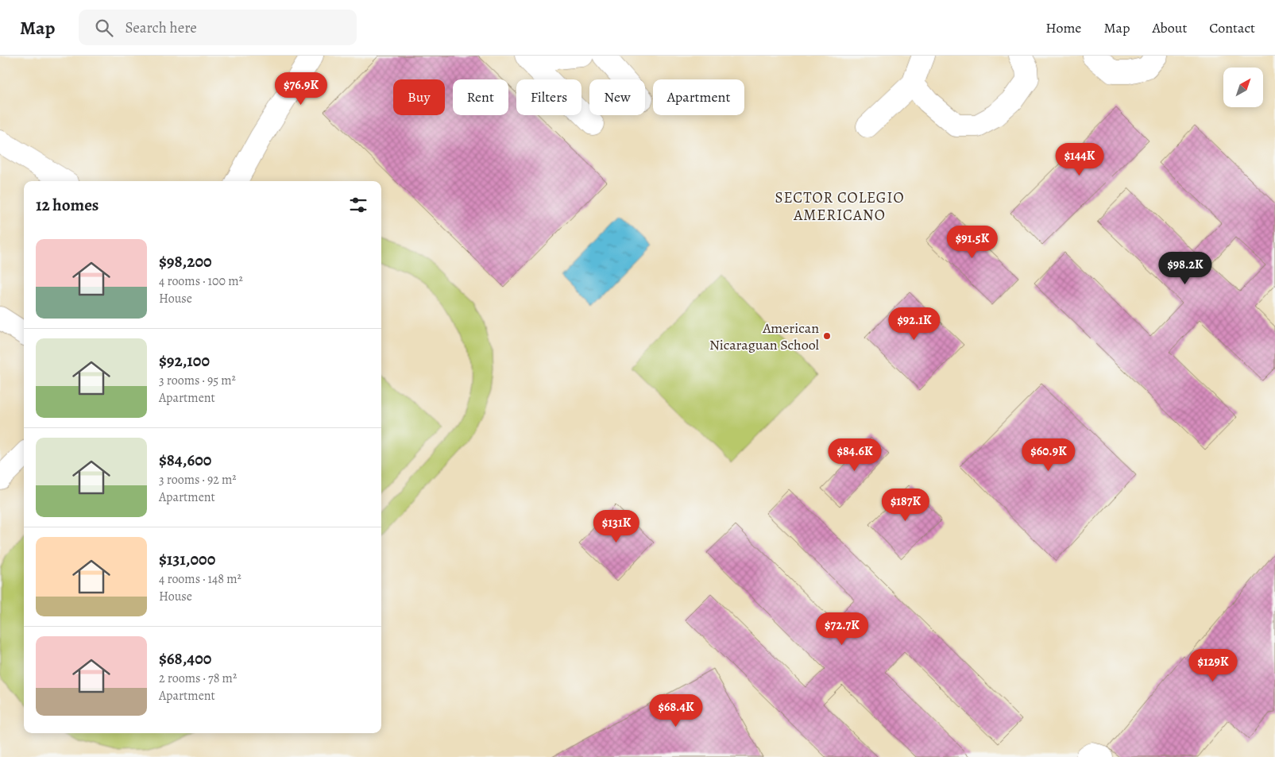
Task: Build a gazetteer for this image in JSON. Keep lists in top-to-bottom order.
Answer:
{
  "districts": ["SECTOR COLEGIO AMERICANO"],
  "places": ["American Nicaraguan School"],
  "north": "top right",
  "page": {
    "header": "Map",
    "search": "Search here",
    "nav": [
      "Home",
      "Map",
      "About",
      "Contact"
    ],
    "price": [
      "$76.9K",
      "$144K",
      "$91.5K",
      "$98.2K",
      "$92.1K",
      "$84.6K",
      "$60.9K",
      "$187K",
      "$131K",
      "$72.7K",
      "$129K",
      "$68.4K"
    ],
    "chip": [
      "Buy",
      "Rent",
      "Filters",
      "New",
      "Apartment"
    ],
    "heading": "12 homes",
    "list": [
      {
        "name": "$98,200",
        "note": "4 rooms · 100 m² · House"
      },
      {
        "name": "$92,100",
        "note": "3 rooms · 95 m² · Apartment"
      },
      {
        "name": "$84,600",
        "note": "3 rooms · 92 m² · Apartment"
      },
      {
        "name": "$131,000",
        "note": "4 rooms · 148 m² · House"
      },
      {
        "name": "$68,400",
        "note": "2 rooms · 78 m² · Apartment"
      }
    ]
  }
}
